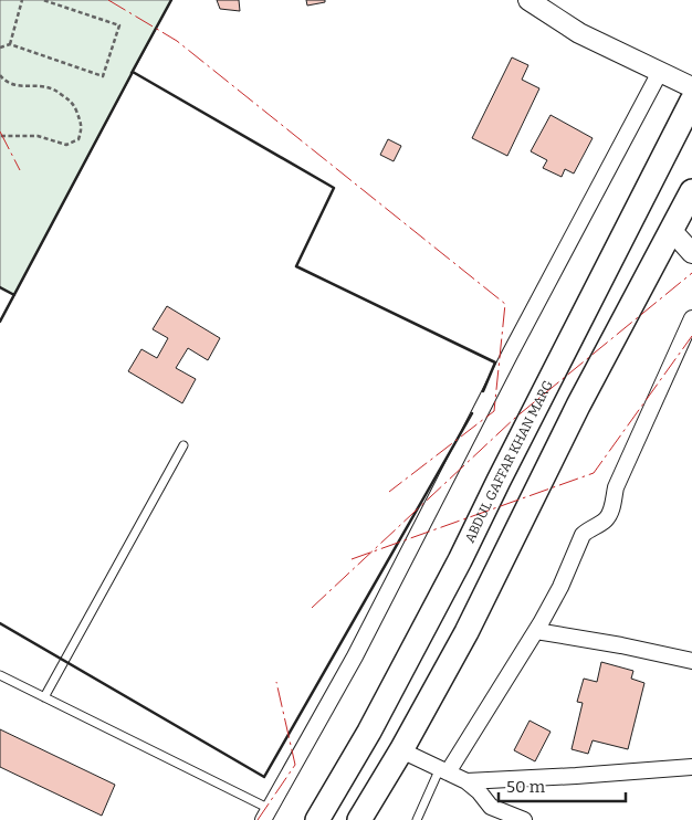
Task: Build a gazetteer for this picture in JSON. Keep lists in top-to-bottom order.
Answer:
{
  "streets": {
    "main road": ["ABDUL GAFFAR KHAN MARG"]
  },
  "scale_bar": "50 m"
}
